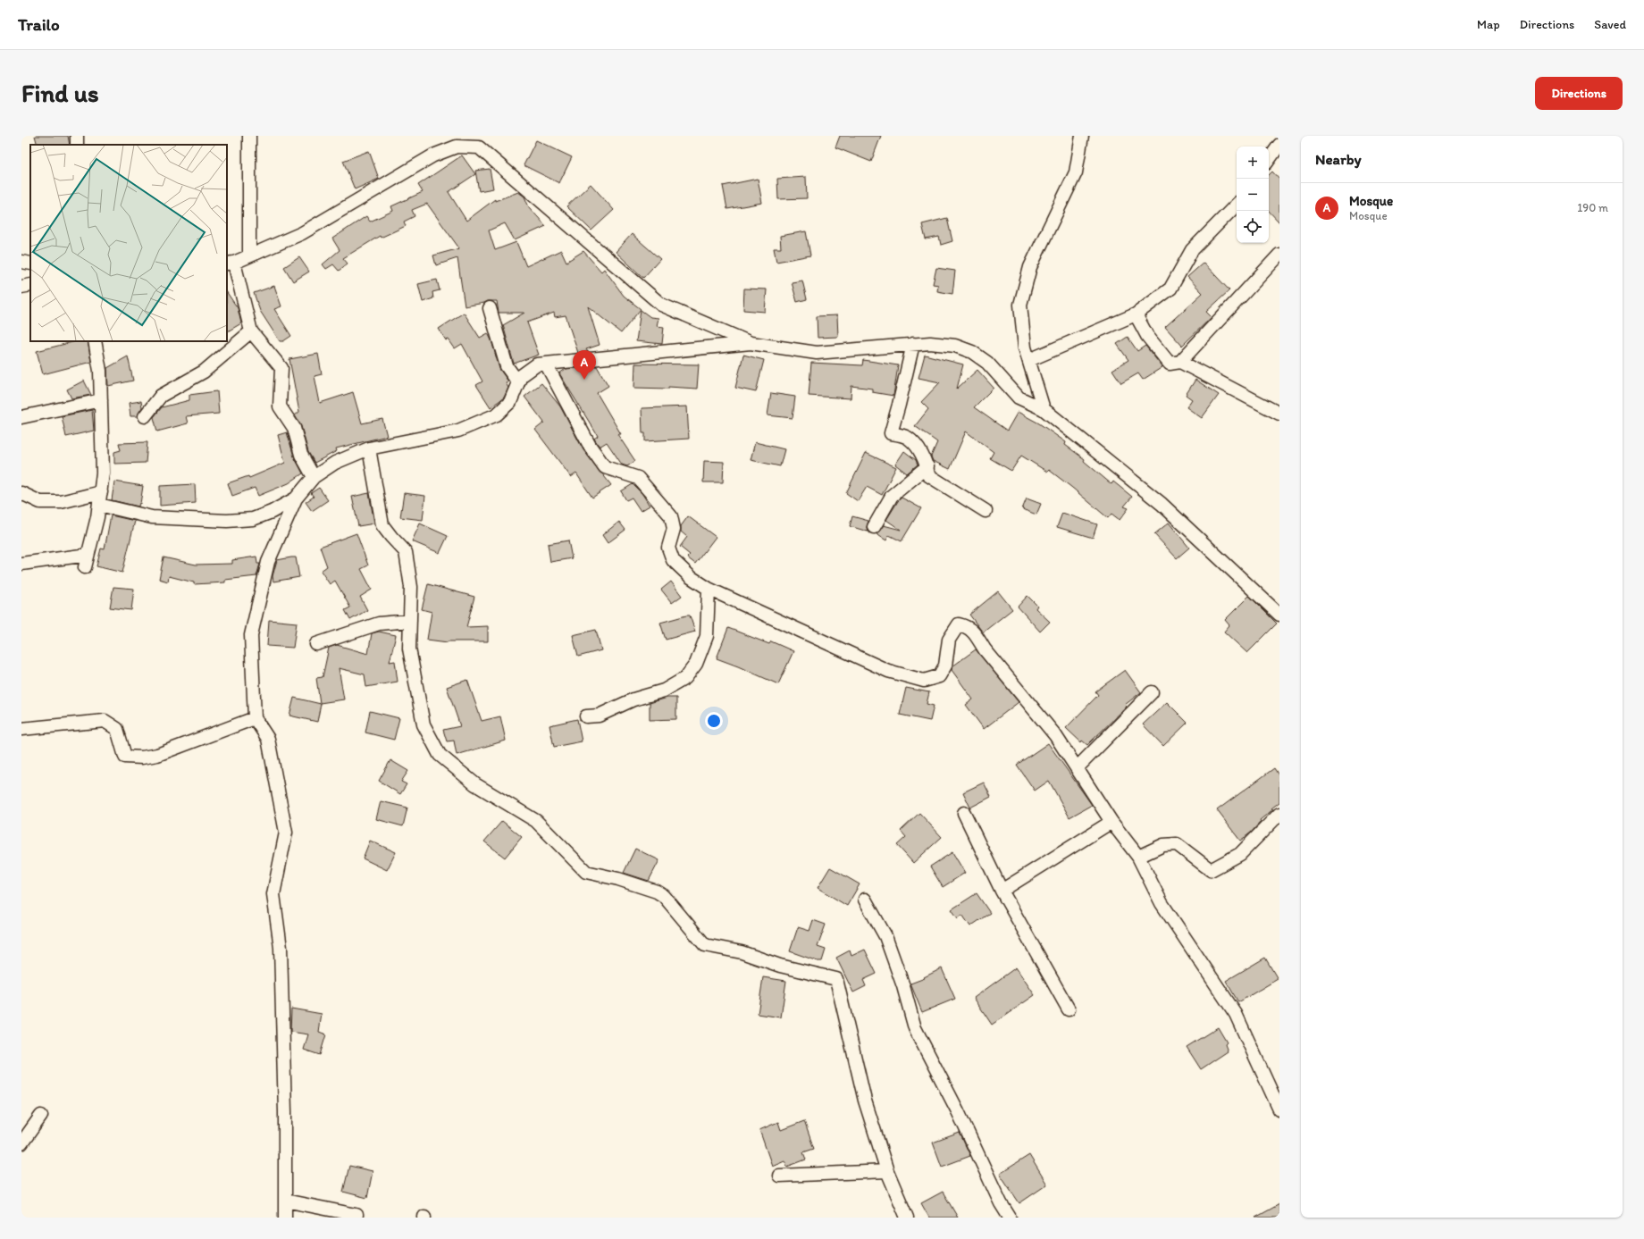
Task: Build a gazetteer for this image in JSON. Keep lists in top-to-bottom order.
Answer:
{
  "page": {
    "header": "Trailo",
    "nav": ["Map", "Directions", "Saved"],
    "buttons": "Directions",
    "title": "Find us",
    "heading": "Nearby",
    "map_buttons": ["+", "−"],
    "list": [
      {
        "mark": "A",
        "name": "Mosque",
        "note": "Mosque",
        "value": "190 m"
      }
    ],
    "pins": "A"
  }
}
